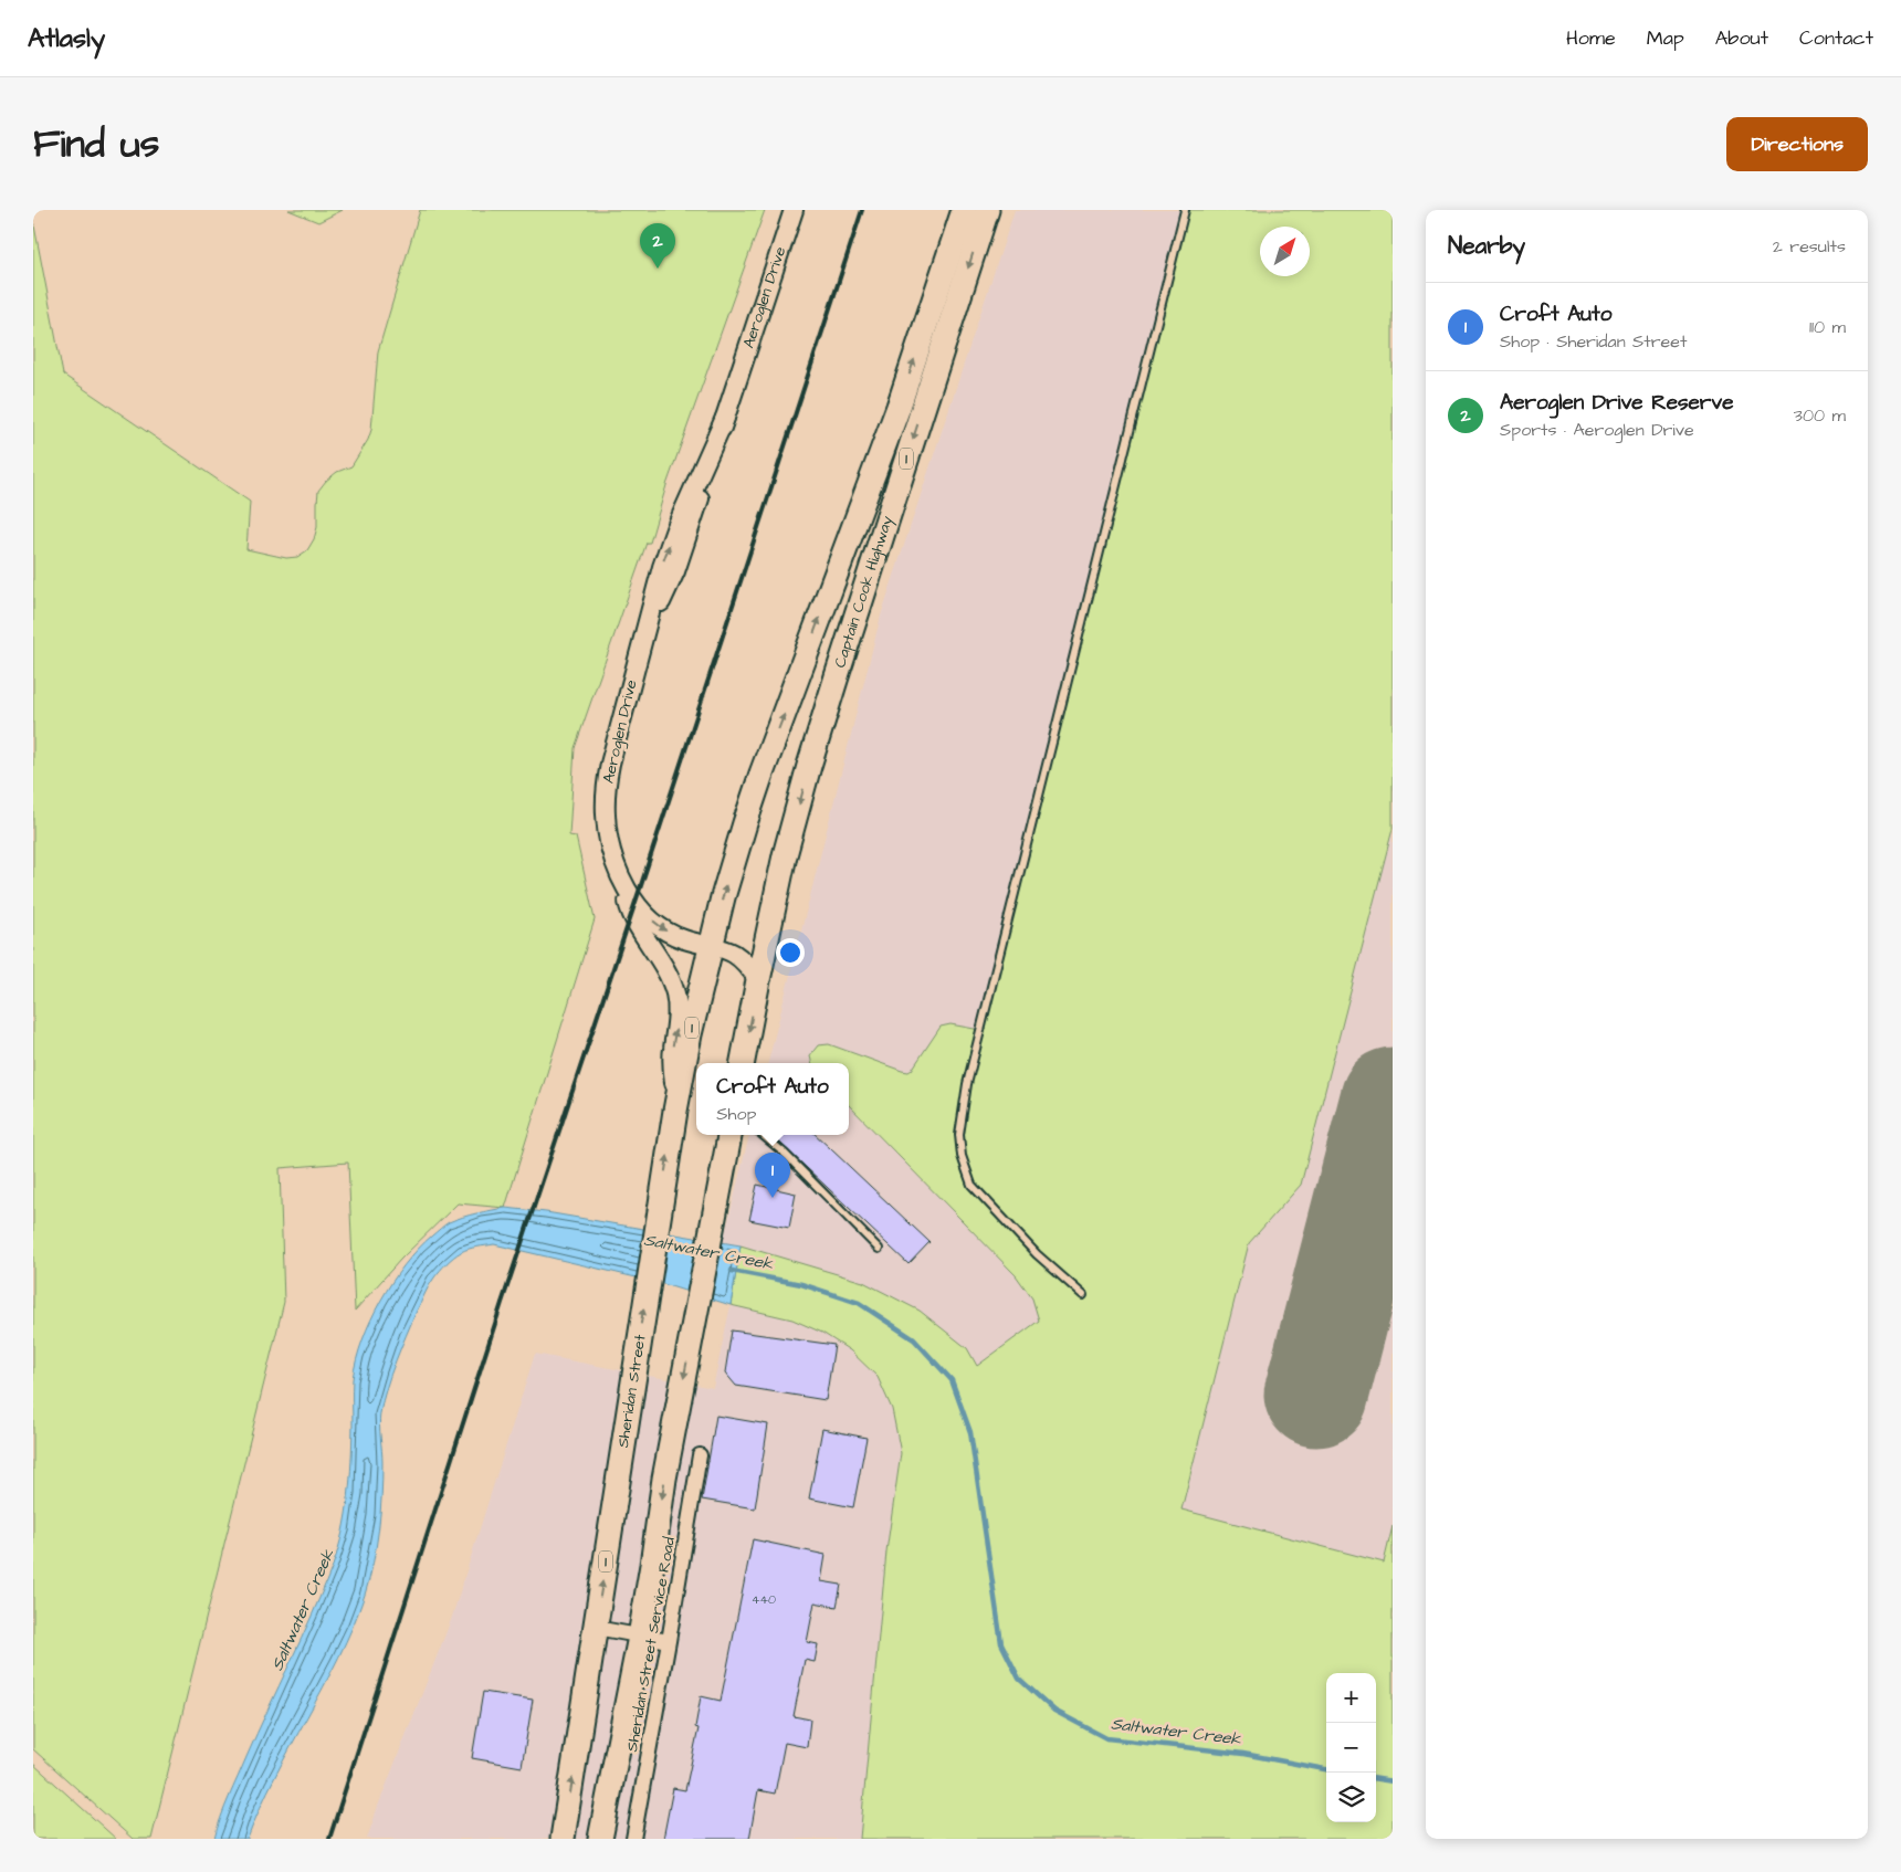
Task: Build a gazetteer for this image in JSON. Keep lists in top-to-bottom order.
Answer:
{
  "streets": {
    "highway": ["1", "Captain Cook Highway", "Sheridan Street"],
    "street": ["Aeroglen Drive", "Sheridan Street Service Road"]
  },
  "crossings": [
    ["Aeroglen Drive", "1"],
    ["Aeroglen Drive", "Captain Cook Highway"],
    ["Aeroglen Drive", "Sheridan Street"],
    ["1", "Captain Cook Highway"],
    ["Captain Cook Highway", "Sheridan Street"]
  ],
  "water": ["Saltwater Creek"],
  "house_numbers": ["440"],
  "north": "top right",
  "page": {
    "header": "Atlasly",
    "nav": [
      "Home",
      "Map",
      "About",
      "Contact"
    ],
    "title": "Find us",
    "buttons": "Directions",
    "heading": ["Nearby", "2 results"],
    "pins": ["2", "1"],
    "list": [
      {
        "mark": "1",
        "name": "Croft Auto",
        "note": "Shop · Sheridan Street",
        "value": "110 m"
      },
      {
        "mark": "2",
        "name": "Aeroglen Drive Reserve",
        "note": "Sports · Aeroglen Drive",
        "value": "300 m"
      }
    ],
    "popup": ["Croft Auto", "Shop"],
    "map_buttons": ["+", "−"]
  }
}
